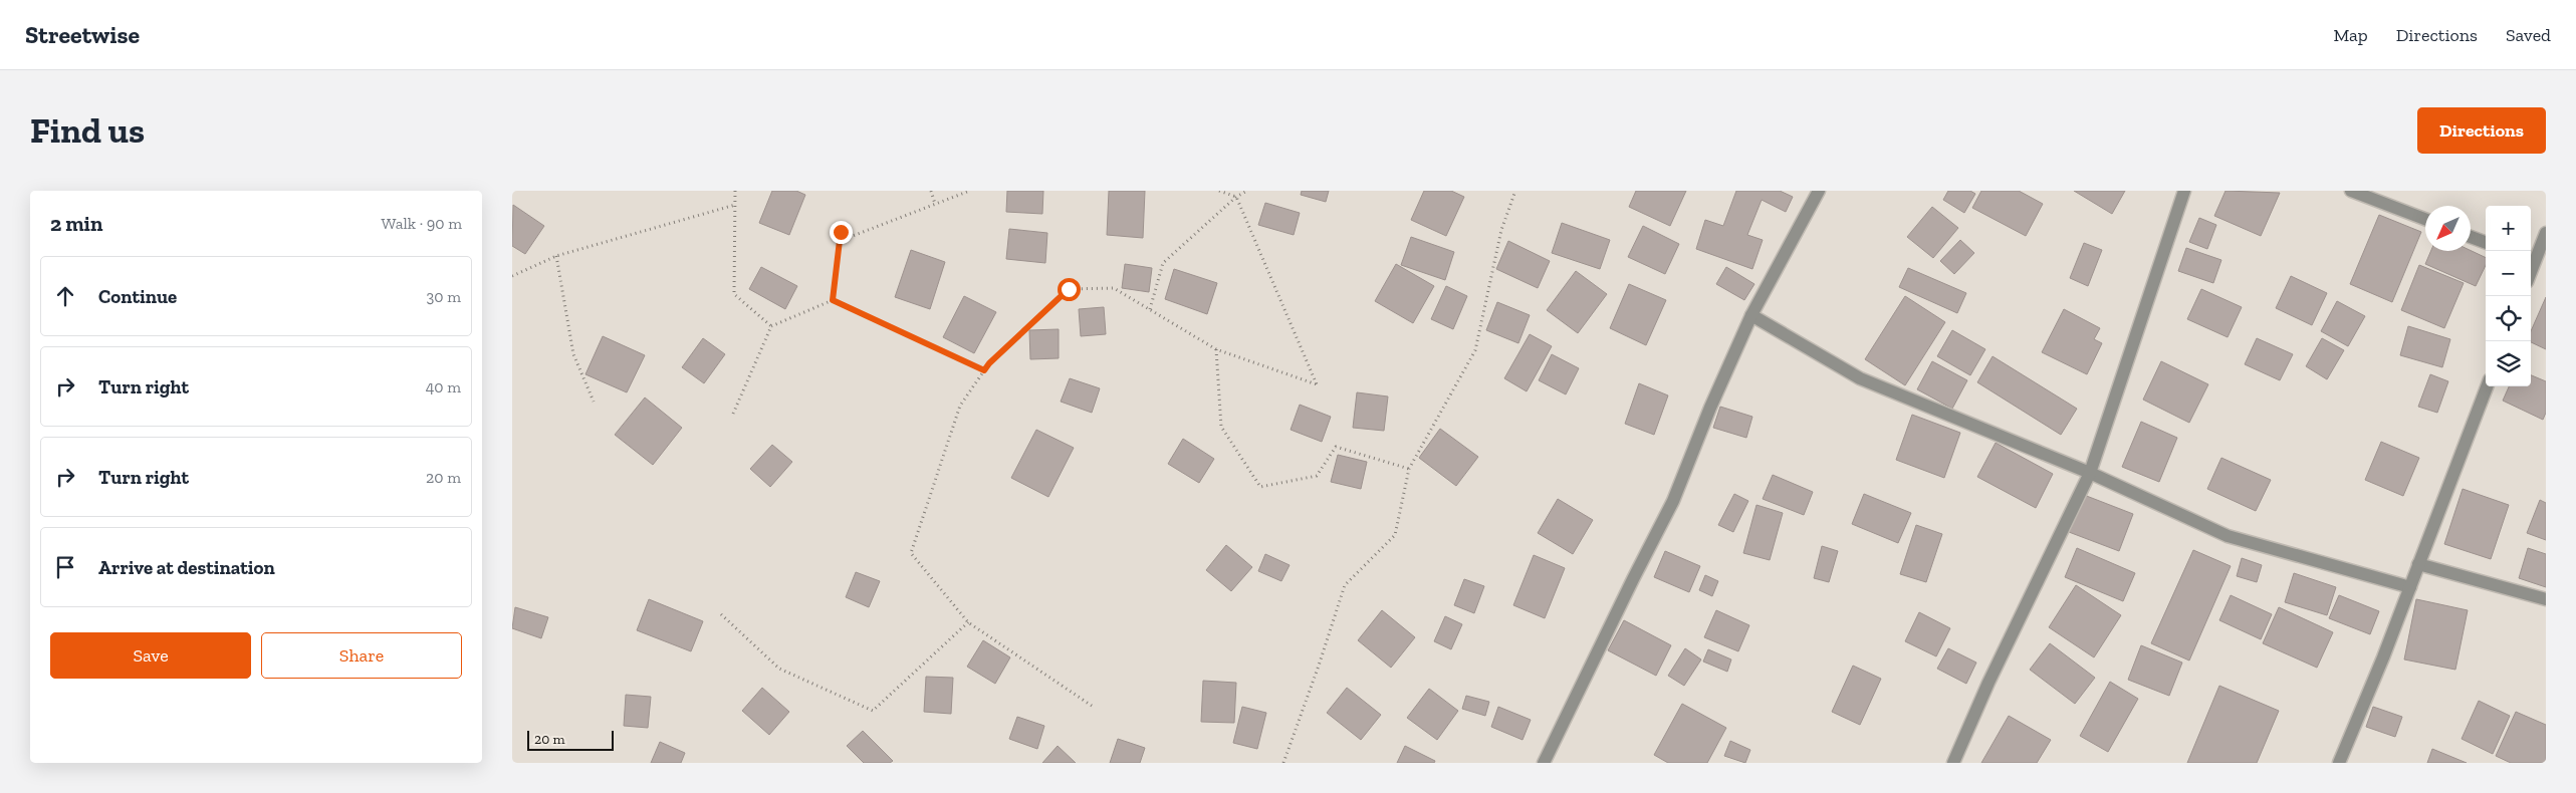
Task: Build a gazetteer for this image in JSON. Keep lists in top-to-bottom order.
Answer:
{
  "scale_bar": "20 m",
  "north": "bottom left",
  "page": {
    "header": "Streetwise",
    "nav": ["Map", "Directions", "Saved"],
    "buttons": [
      "Directions",
      ["Save", "Share"]
    ],
    "title": "Find us",
    "heading": ["2 min", "Walk · 90 m"],
    "map_buttons": ["+", "−"],
    "list": [
      ["Continue", "30 m"],
      ["Turn right", "40 m"],
      ["Turn right", "20 m"],
      "Arrive at destination"
    ],
    "scale": "20 m"
  }
}
